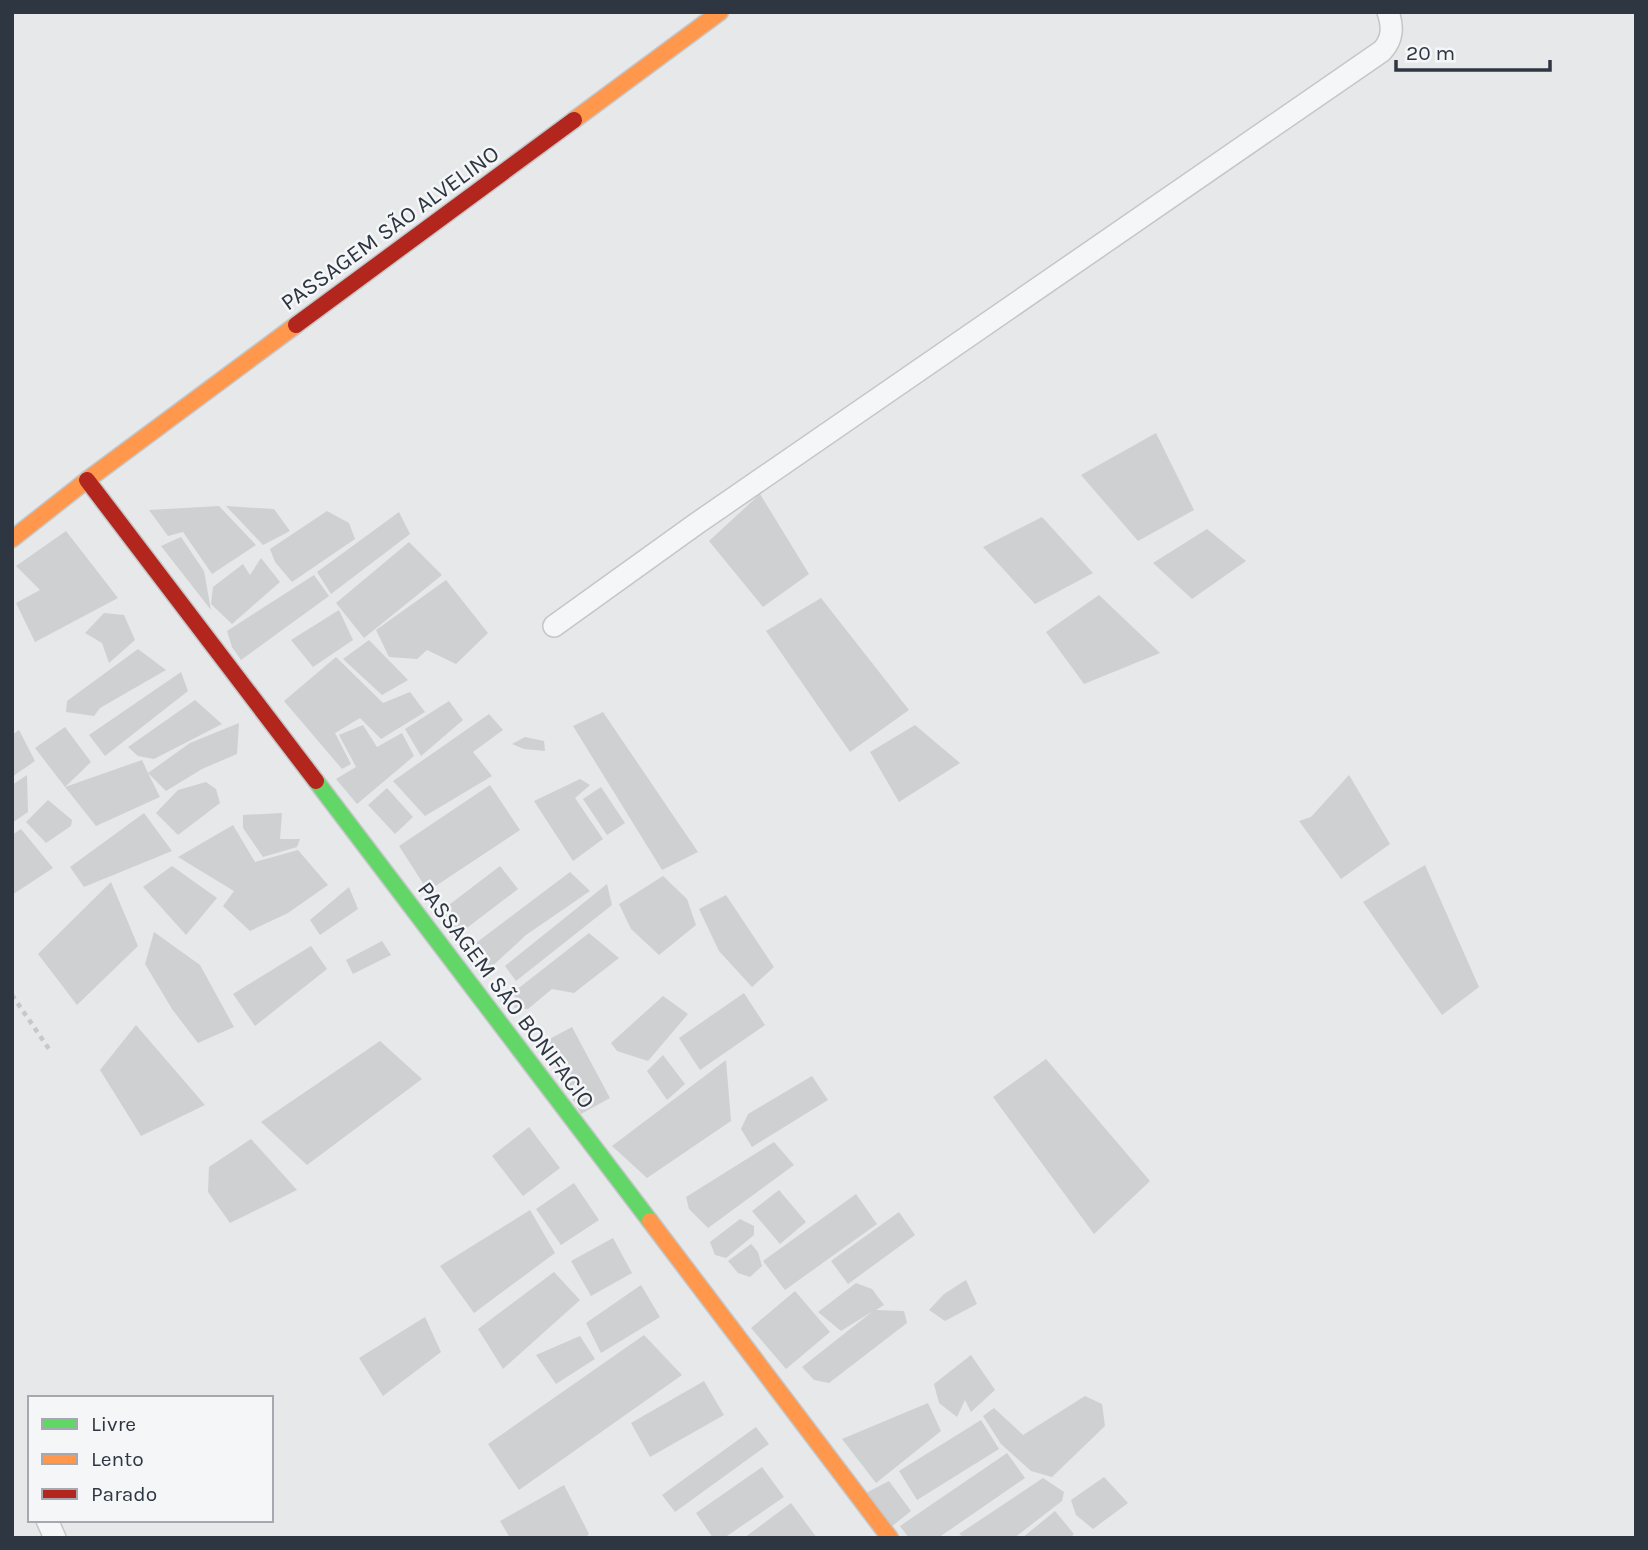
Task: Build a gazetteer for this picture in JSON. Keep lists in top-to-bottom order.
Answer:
{
  "streets": {
    "street": ["PASSAGEM SÃO ALVELINO", "PASSAGEM SÃO BONIFACIO"]
  },
  "crossings": [
    ["PASSAGEM SÃO ALVELINO", "PASSAGEM SÃO BONIFACIO"]
  ],
  "legend": ["Livre", "Lento", "Parado"],
  "scale_bar": "20 m"
}
